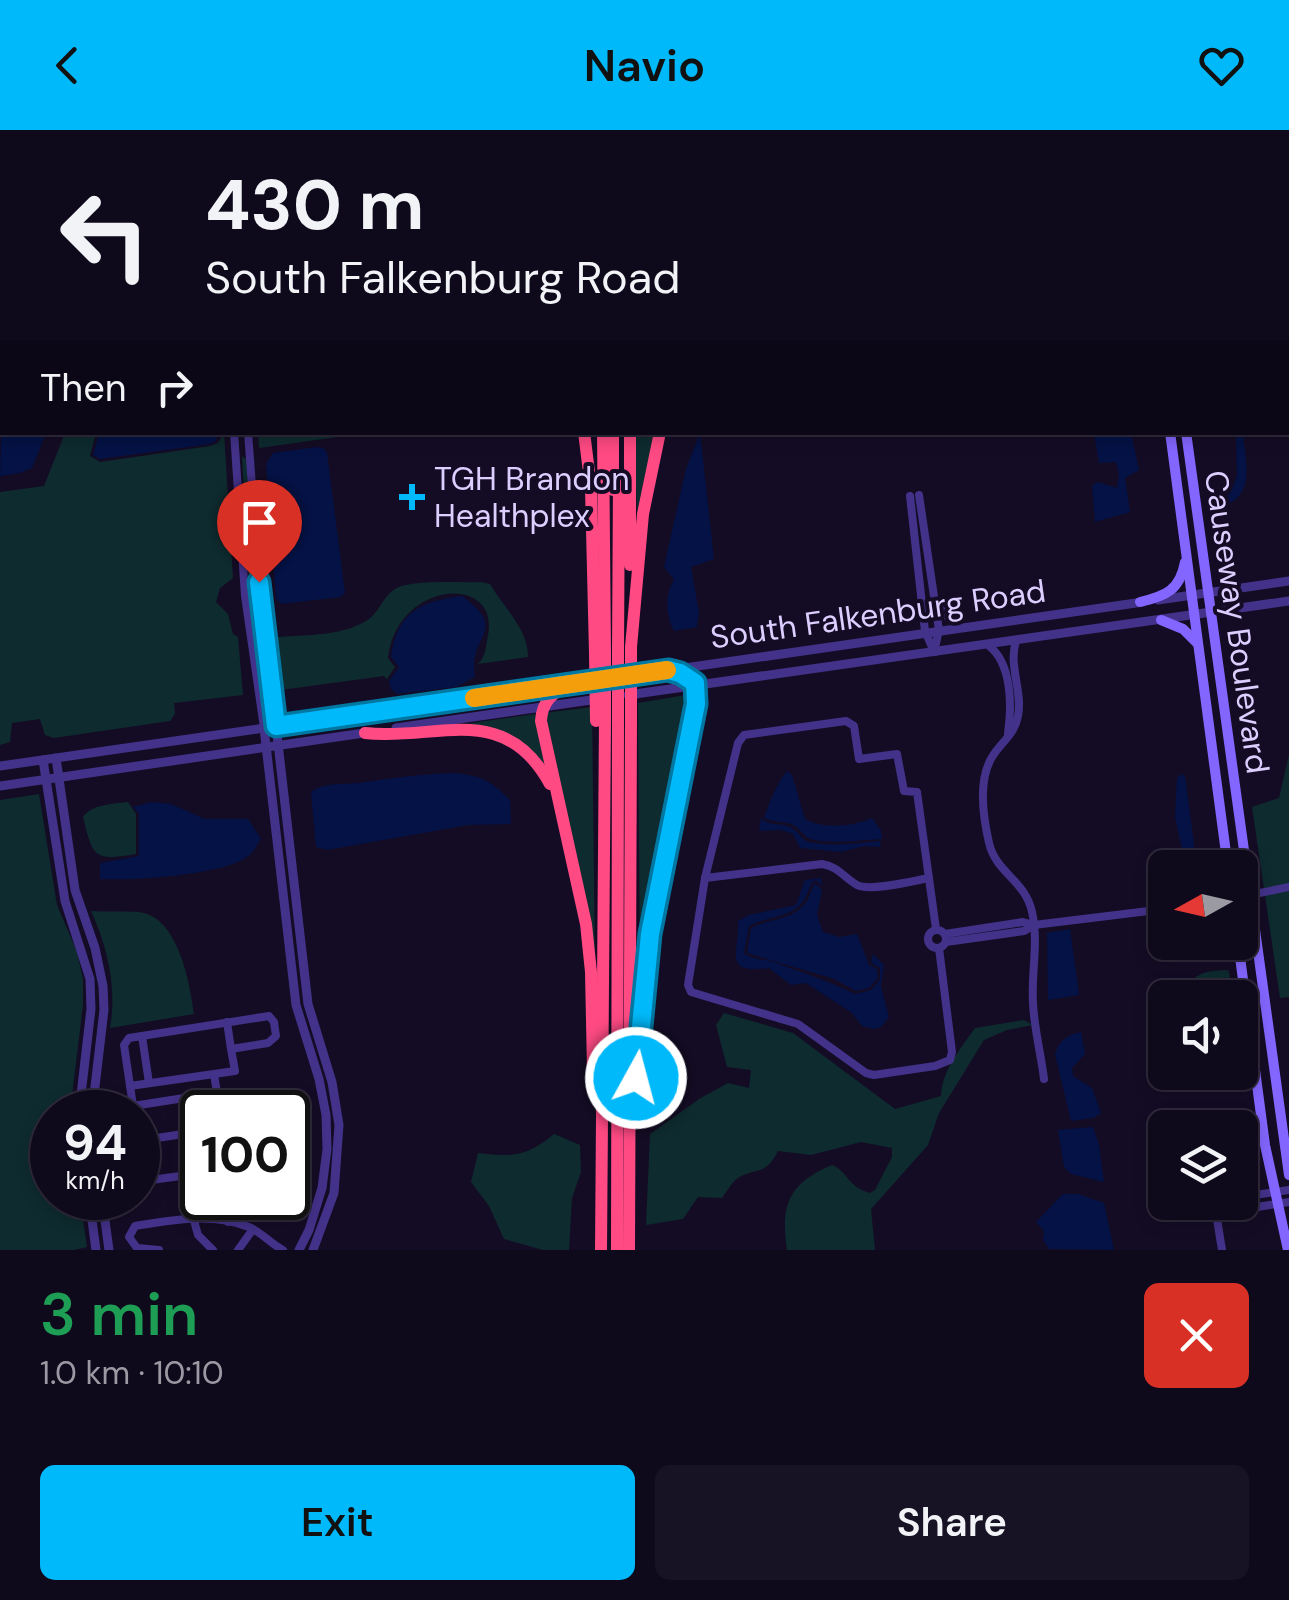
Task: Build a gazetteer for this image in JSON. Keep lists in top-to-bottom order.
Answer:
{
  "streets": {
    "main road": ["Causeway Boulevard"],
    "street": ["South Falkenburg Road"]
  },
  "crossings": [
    ["South Falkenburg Road", "Causeway Boulevard"]
  ],
  "places": {
    "health": ["TGH Brandon Healthplex"]
  },
  "north": "left",
  "page": {
    "header": "Navio",
    "turn": ["430 m", "South Falkenburg Road"],
    "then": "Then",
    "speed": "94 km/h",
    "limit": "100",
    "heading": ["3 min", "1.0 km · 10:10"],
    "buttons": ["Exit", "Share"]
  }
}
